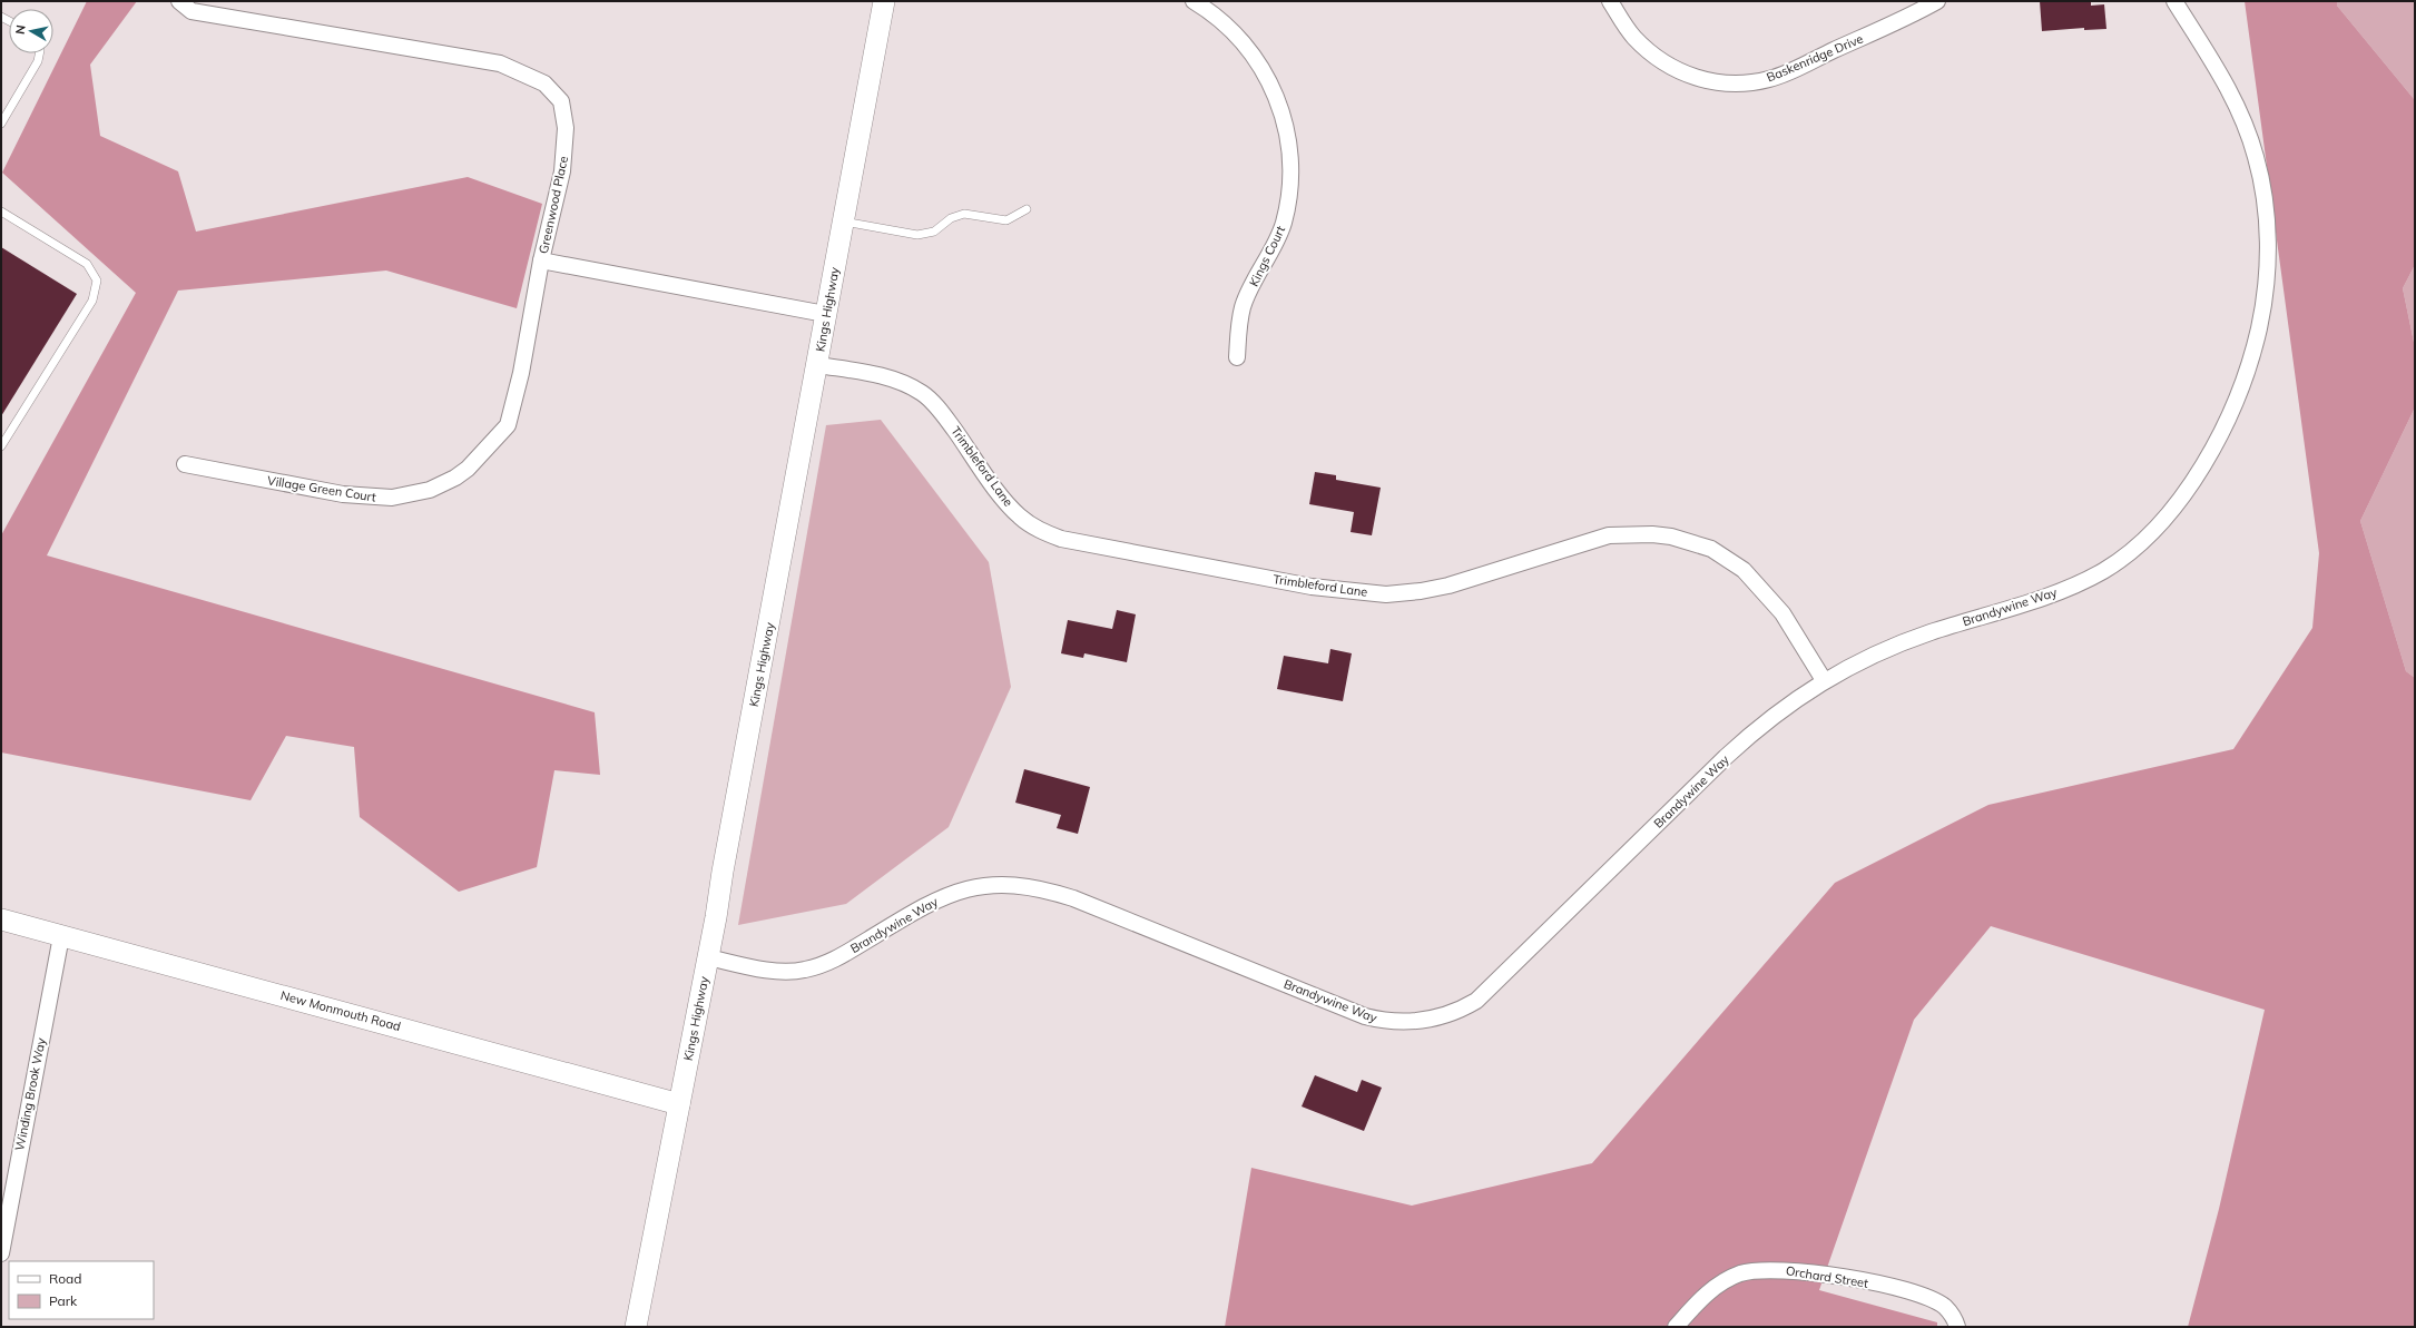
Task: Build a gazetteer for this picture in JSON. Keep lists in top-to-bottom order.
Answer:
{
  "streets": {
    "street": [
      "Baskenridge Drive",
      "Greenwood Place",
      "Kings Court",
      "Kings Highway",
      "Trimbleford Lane",
      "Village Green Court",
      "Brandywine Way",
      "New Monmouth Road",
      "Winding Brook Way",
      "Orchard Street"
    ]
  },
  "crossings": [
    ["Greenwood Place", "Kings Highway"],
    ["Greenwood Place", "Village Green Court"],
    ["Kings Highway", "Trimbleford Lane"],
    ["Kings Highway", "Brandywine Way"],
    ["Kings Highway", "New Monmouth Road"],
    ["Trimbleford Lane", "Brandywine Way"],
    ["New Monmouth Road", "Winding Brook Way"]
  ],
  "legend": ["Road", "Park"],
  "north": "left"
}
